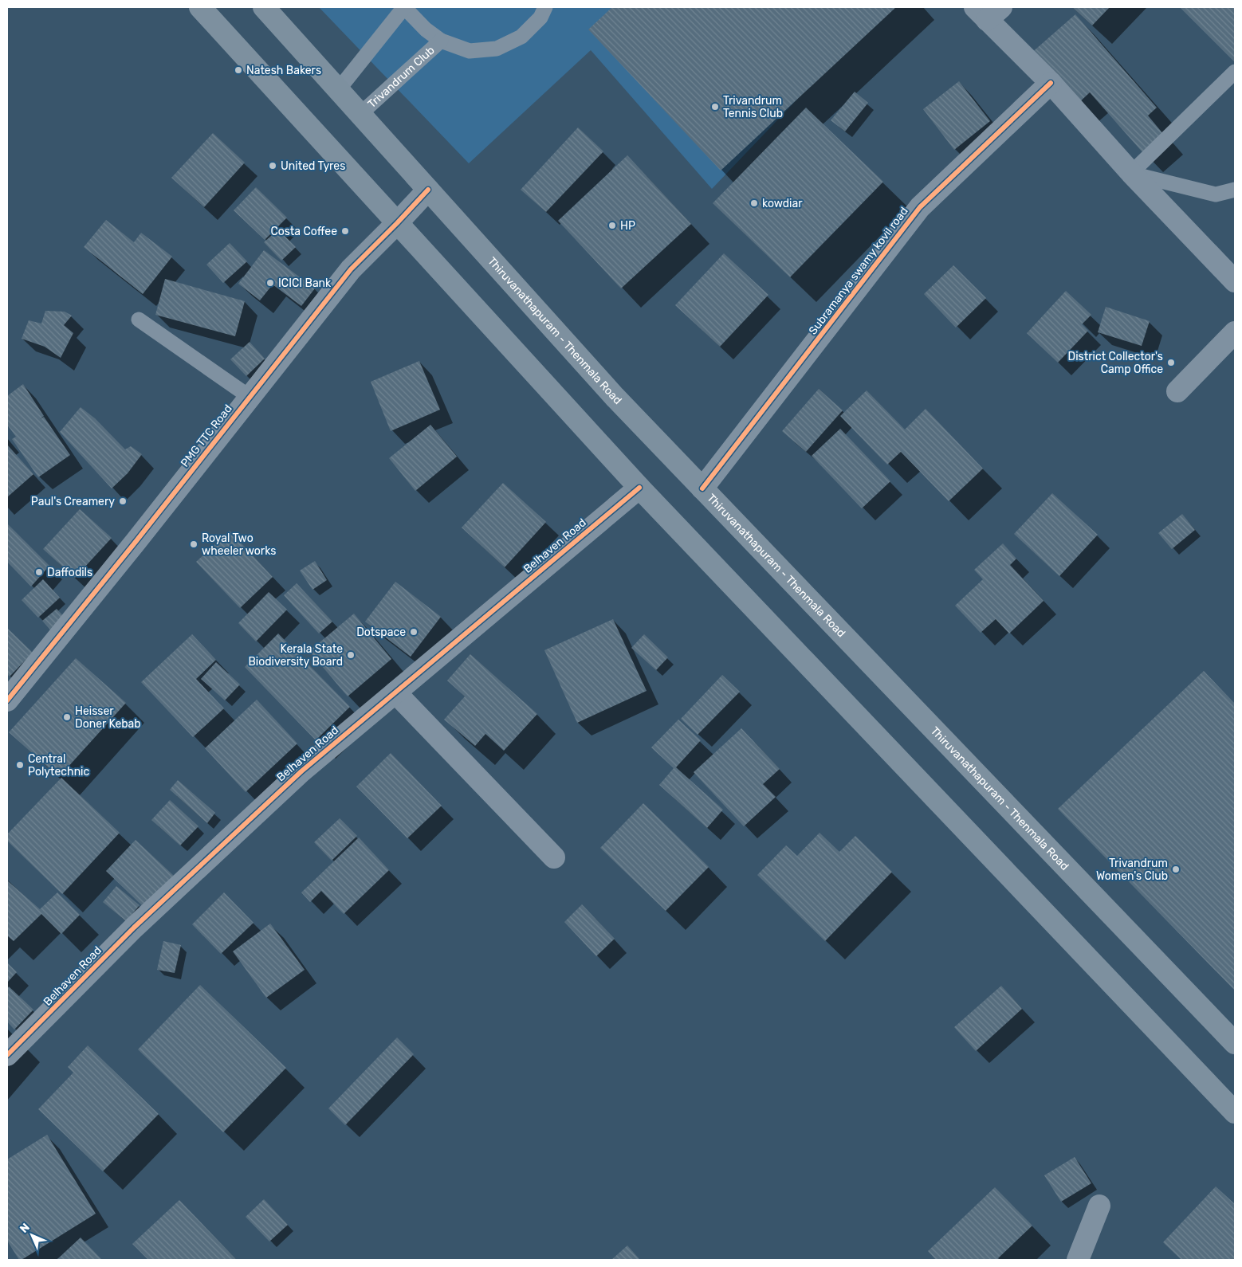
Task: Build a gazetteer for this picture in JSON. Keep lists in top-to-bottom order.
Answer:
{
  "streets": {
    "main road": ["Thiruvanathapuram - Thenmala Road"],
    "street": ["Subramanya swamy kovil road", "PMG TTC Road", "Belhaven Road"],
    "lane": ["Trivandrum Club"]
  },
  "crossings": [
    ["Trivandrum Club", "Thiruvanathapuram - Thenmala Road"],
    ["Subramanya swamy kovil road", "Thiruvanathapuram - Thenmala Road"],
    ["Thiruvanathapuram - Thenmala Road", "PMG TTC Road"]
  ],
  "places": [
    "Natesh Bakers",
    "Trivandrum Tennis Club",
    "United Tyres",
    "kowdiar",
    "HP",
    "Costa Coffee",
    "ICICI Bank",
    "District Collector's Camp Office",
    "Paul's Creamery",
    "Royal Two wheeler works",
    "Daffodils",
    "Dotspace",
    "Kerala State Biodiversity Board",
    "Heisser Doner Kebab",
    "Central Polytechnic",
    "Trivandrum Women's Club"
  ],
  "north": "top left"
}
